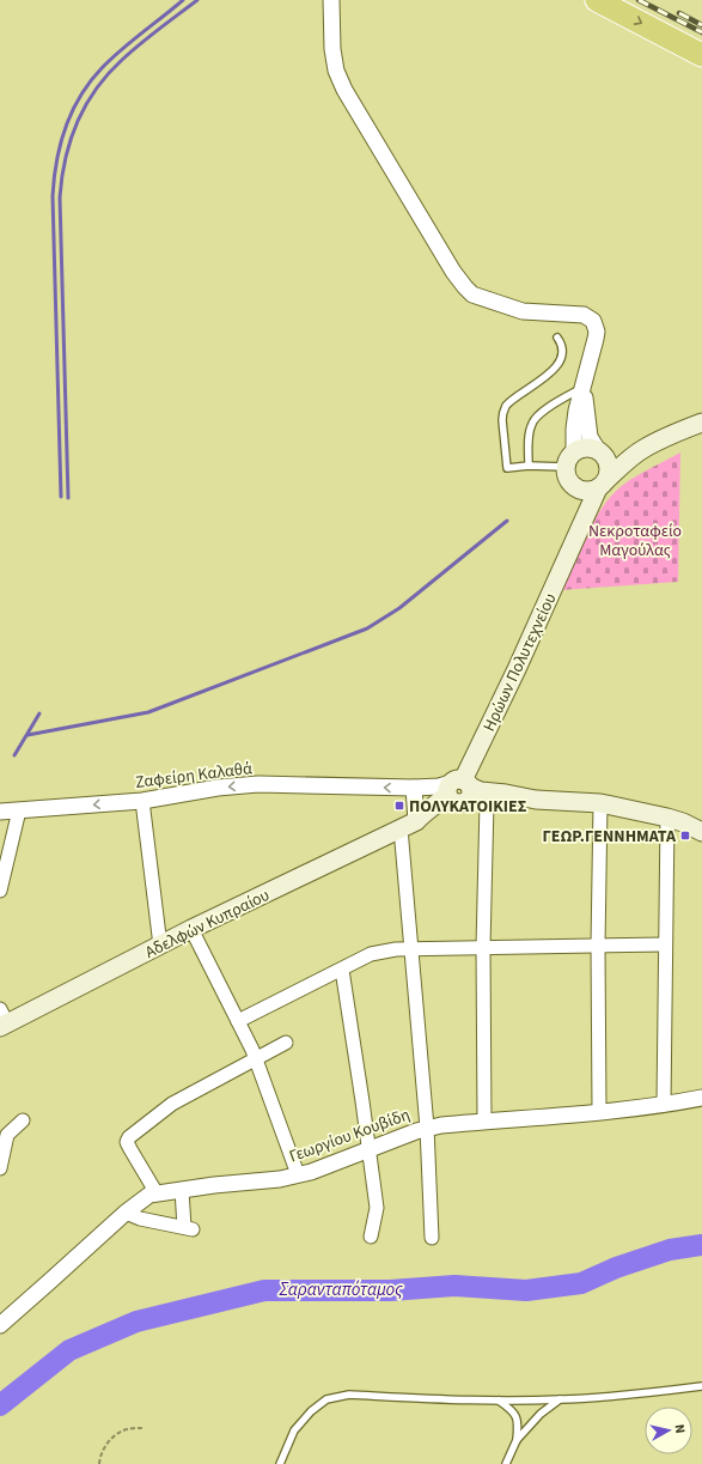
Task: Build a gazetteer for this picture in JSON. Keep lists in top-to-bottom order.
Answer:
{
  "streets": {
    "main road": ["Ηρώων Πολυτεχνείου", "Αδελφών Κυπραίου"],
    "street": ["Ζαφείρη Καλαθά", "Γεωργίου Κουβίδη"]
  },
  "crossings": [
    ["Ηρώων Πολυτεχνείου", "Ζαφείρη Καλαθά"],
    ["Ηρώων Πολυτεχνείου", "Αδελφών Κυπραίου"],
    ["Ζαφείρη Καλαθά", "Αδελφών Κυπραίου"]
  ],
  "one_way": ["Ζαφείρη Καλαθά"],
  "water": ["Σαρανταπόταμος"],
  "parks": ["Νεκροταφείο Μαγούλας"],
  "places": {
    "transit": ["ΠΟΛΥΚΑΤΟΙΚΙΕΣ", "ΓΕΩΡ.ΓΕΝΝΗΜΑΤΑ"]
  },
  "north": "right"
}
